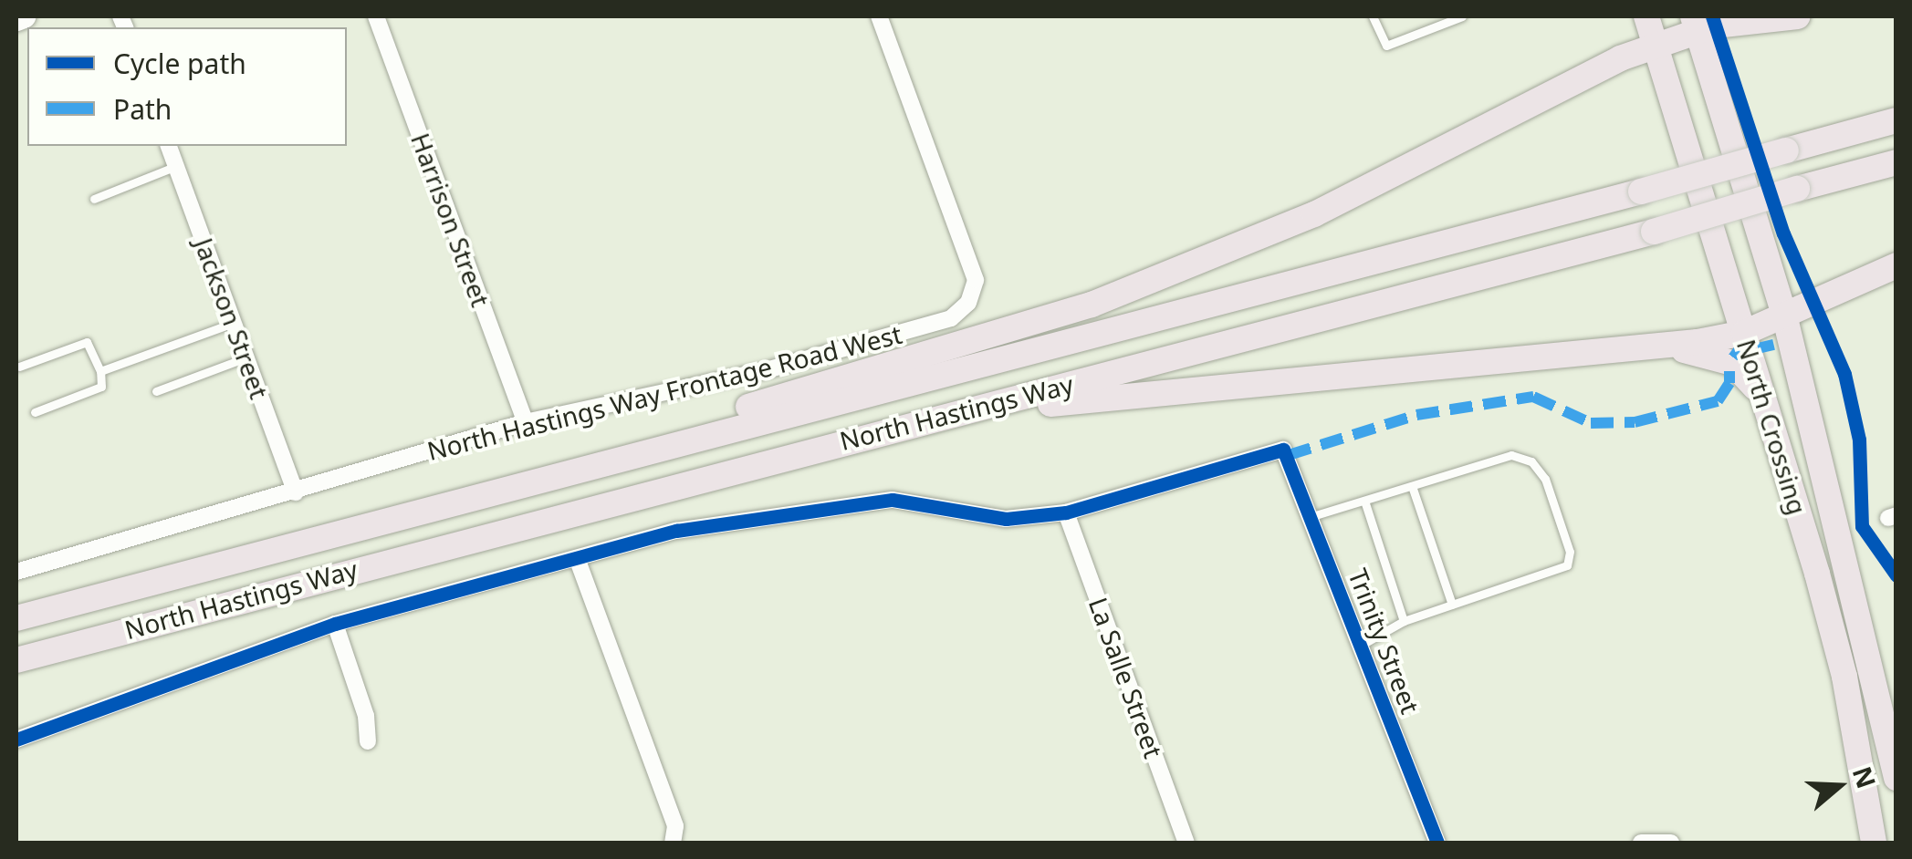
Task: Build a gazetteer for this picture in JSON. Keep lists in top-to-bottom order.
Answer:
{
  "streets": {
    "main road": ["North Hastings Way", "North Crossing"],
    "street": [
      "Harrison Street",
      "Jackson Street",
      "North Hastings Way Frontage Road West",
      "Trinity Street",
      "La Salle Street"
    ]
  },
  "crossings": [
    ["Harrison Street", "North Hastings Way Frontage Road West"],
    ["Jackson Street", "North Hastings Way Frontage Road West"],
    ["Trinity Street", "La Salle Street"]
  ],
  "legend": ["Cycle path", "Path"],
  "north": "right"
}
